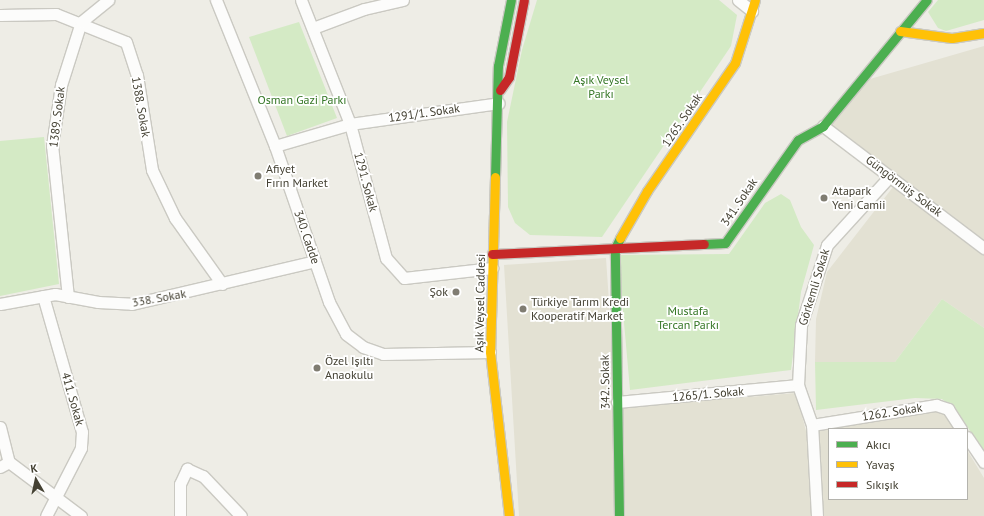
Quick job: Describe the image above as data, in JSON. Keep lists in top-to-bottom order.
{
  "streets": {
    "street": [
      "1388. Sokak",
      "1291/1. Sokak",
      "1389. Sokak",
      "1265. Sokak",
      "1291. Sokak",
      "Güngörmüş Sokak",
      "341. Sokak",
      "340. Cadde",
      "Görkemli Sokak",
      "338. Sokak",
      "Aşık Veysel Caddesi",
      "342. Sokak",
      "1265/1. Sokak",
      "411. Sokak",
      "1262. Sokak"
    ]
  },
  "crossings": [
    ["1388. Sokak", "1389. Sokak"],
    ["1388. Sokak", "338. Sokak"],
    ["1291/1. Sokak", "1291. Sokak"],
    ["1291/1. Sokak", "340. Cadde"],
    ["1291/1. Sokak", "Aşık Veysel Caddesi"],
    ["1389. Sokak", "338. Sokak"],
    ["1265. Sokak", "341. Sokak"],
    ["1265. Sokak", "342. Sokak"],
    ["1291. Sokak", "Aşık Veysel Caddesi"],
    ["Güngörmüş Sokak", "341. Sokak"],
    ["Güngörmüş Sokak", "Görkemli Sokak"],
    ["341. Sokak", "Aşık Veysel Caddesi"],
    ["341. Sokak", "342. Sokak"],
    ["340. Cadde", "338. Sokak"],
    ["340. Cadde", "Aşık Veysel Caddesi"],
    ["Görkemli Sokak", "1265/1. Sokak"],
    ["Görkemli Sokak", "1262. Sokak"],
    ["338. Sokak", "411. Sokak"],
    ["342. Sokak", "1265/1. Sokak"]
  ],
  "parks": ["Aşık Veysel Parkı", "Osman Gazi Parkı", "Mustafa Tercan Parkı"],
  "places": [
    "Afiyet Fırın Market",
    "Atapark Yeni Camii",
    "Şok",
    "Türkiye Tarım Kredi Kooperatif Market",
    "Özel Işıltı Anaokulu"
  ],
  "legend": ["Akıcı", "Yavaş", "Sıkışık"],
  "north": "top"
}
